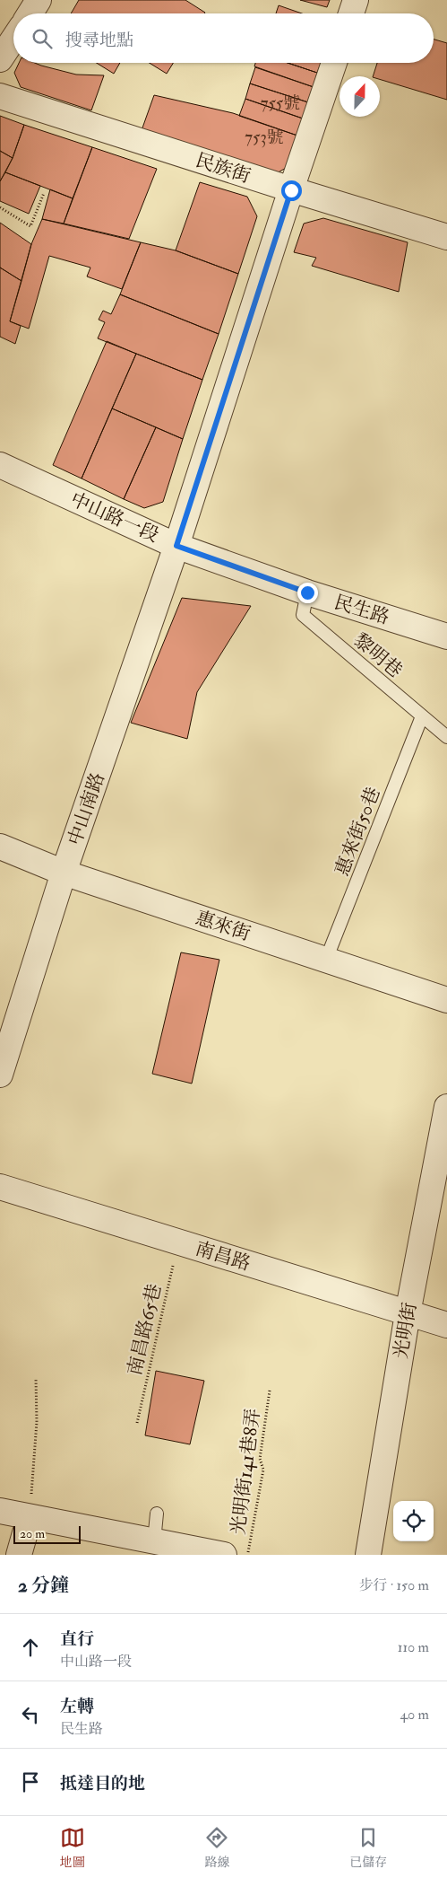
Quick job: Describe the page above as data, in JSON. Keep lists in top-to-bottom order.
{
  "streets": {
    "street": [
      "民族街",
      "中山路一段",
      "民生路",
      "中山南路",
      "惠來街",
      "南昌路",
      "光明街"
    ],
    "lane": ["黎明巷", "惠來街50巷"],
    "path": ["南昌路65巷", "光明街141巷8弄"]
  },
  "crossings": [
    ["民族街", "中山路一段"],
    ["中山路一段", "民生路"],
    ["中山路一段", "中山南路"],
    ["民生路", "黎明巷"],
    ["民生路", "中山南路"],
    ["黎明巷", "惠來街50巷"],
    ["中山南路", "惠來街"],
    ["惠來街50巷", "惠來街"],
    ["南昌路", "南昌路65巷"],
    ["南昌路", "光明街"]
  ],
  "house_numbers": ["755號", "753號"],
  "scale_bar": "20 m",
  "north": "top",
  "page": {
    "search": "搜尋地點",
    "scale": "20 m",
    "heading": ["2 分鐘", "步行 · 150 m"],
    "list": [
      ["直行", "中山路一段", "110 m"],
      ["左轉", "民生路", "40 m"],
      "抵達目的地"
    ],
    "nav": ["地圖", "路線", "已儲存"]
  }
}
